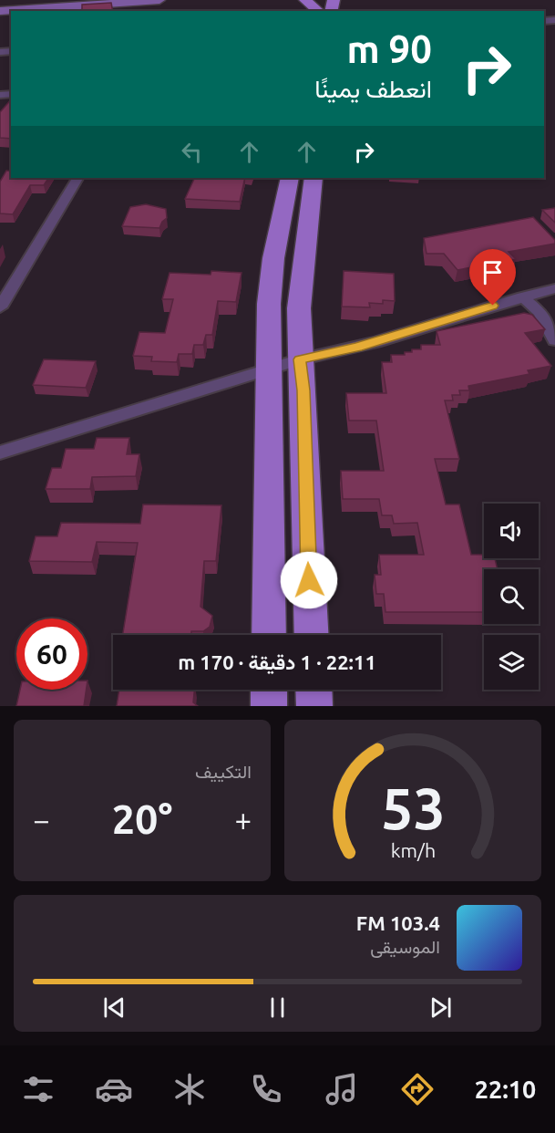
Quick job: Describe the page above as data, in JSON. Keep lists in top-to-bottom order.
{
  "page": {
    "turn": ["90 m", "انعطف يمينًا"],
    "limit": "60",
    "trip": "22:11 · 1 دقيقة · 170 m",
    "tile": "التكييف",
    "heat": ["−", "20°", "+"],
    "song": ["103.4 FM", "الموسيقى"],
    "tabs": "22:10",
    "gauge": ["53", "km/h"]
  }
}
